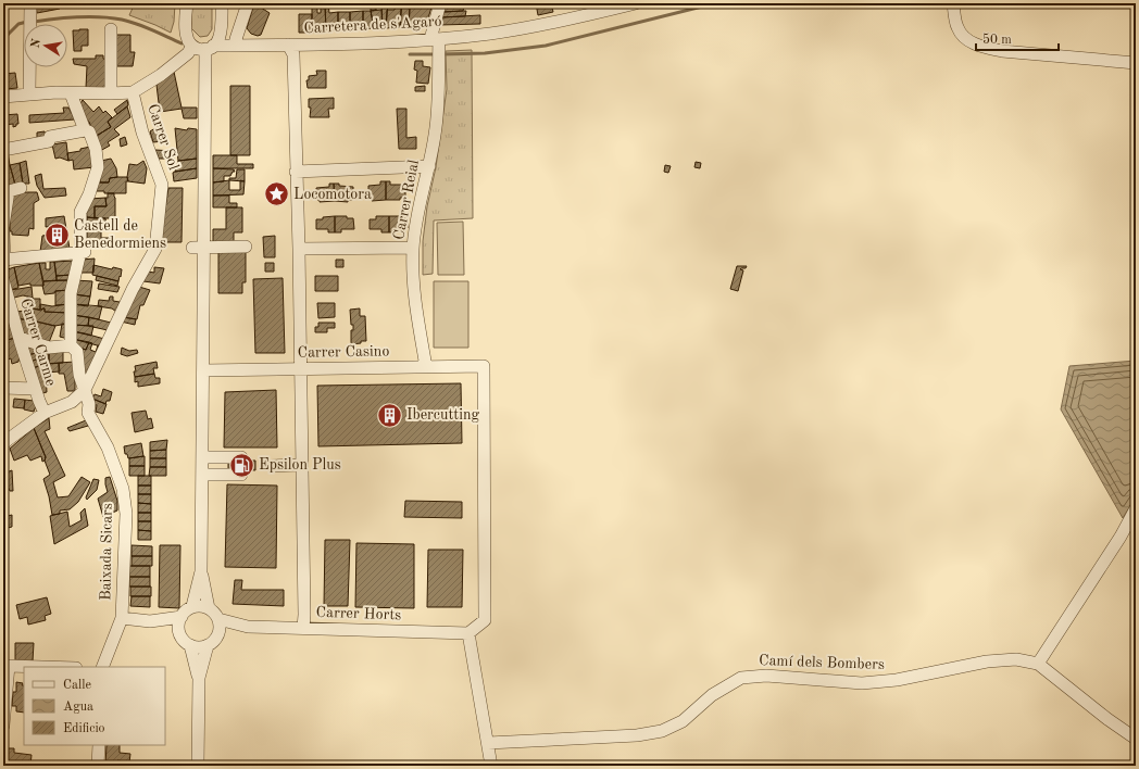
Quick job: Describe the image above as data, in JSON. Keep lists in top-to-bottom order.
{
  "streets": {
    "street": [
      "Carretera de s'Agaró",
      "Carrer Sol",
      "Carrer Reial",
      "Carrer Carme",
      "Carrer Casino",
      "Baixada Sicars",
      "Carrer Horts",
      "Camí dels Bombers"
    ]
  },
  "crossings": [
    ["Carretera de s'Agaró", "Carrer Sol"],
    ["Carretera de s'Agaró", "Carrer Reial"],
    ["Carrer Sol", "Baixada Sicars"],
    ["Carrer Reial", "Carrer Casino"],
    ["Carrer Casino", "Carrer Horts"]
  ],
  "places": {
    "place": ["Locomotora"],
    "building": ["Castell de Benedormiens", "Ibercutting"],
    "fuel station": ["Epsilon Plus"]
  },
  "legend": ["Calle", "Agua", "Edificio"],
  "scale_bar": "50 m",
  "north": "left"
}
